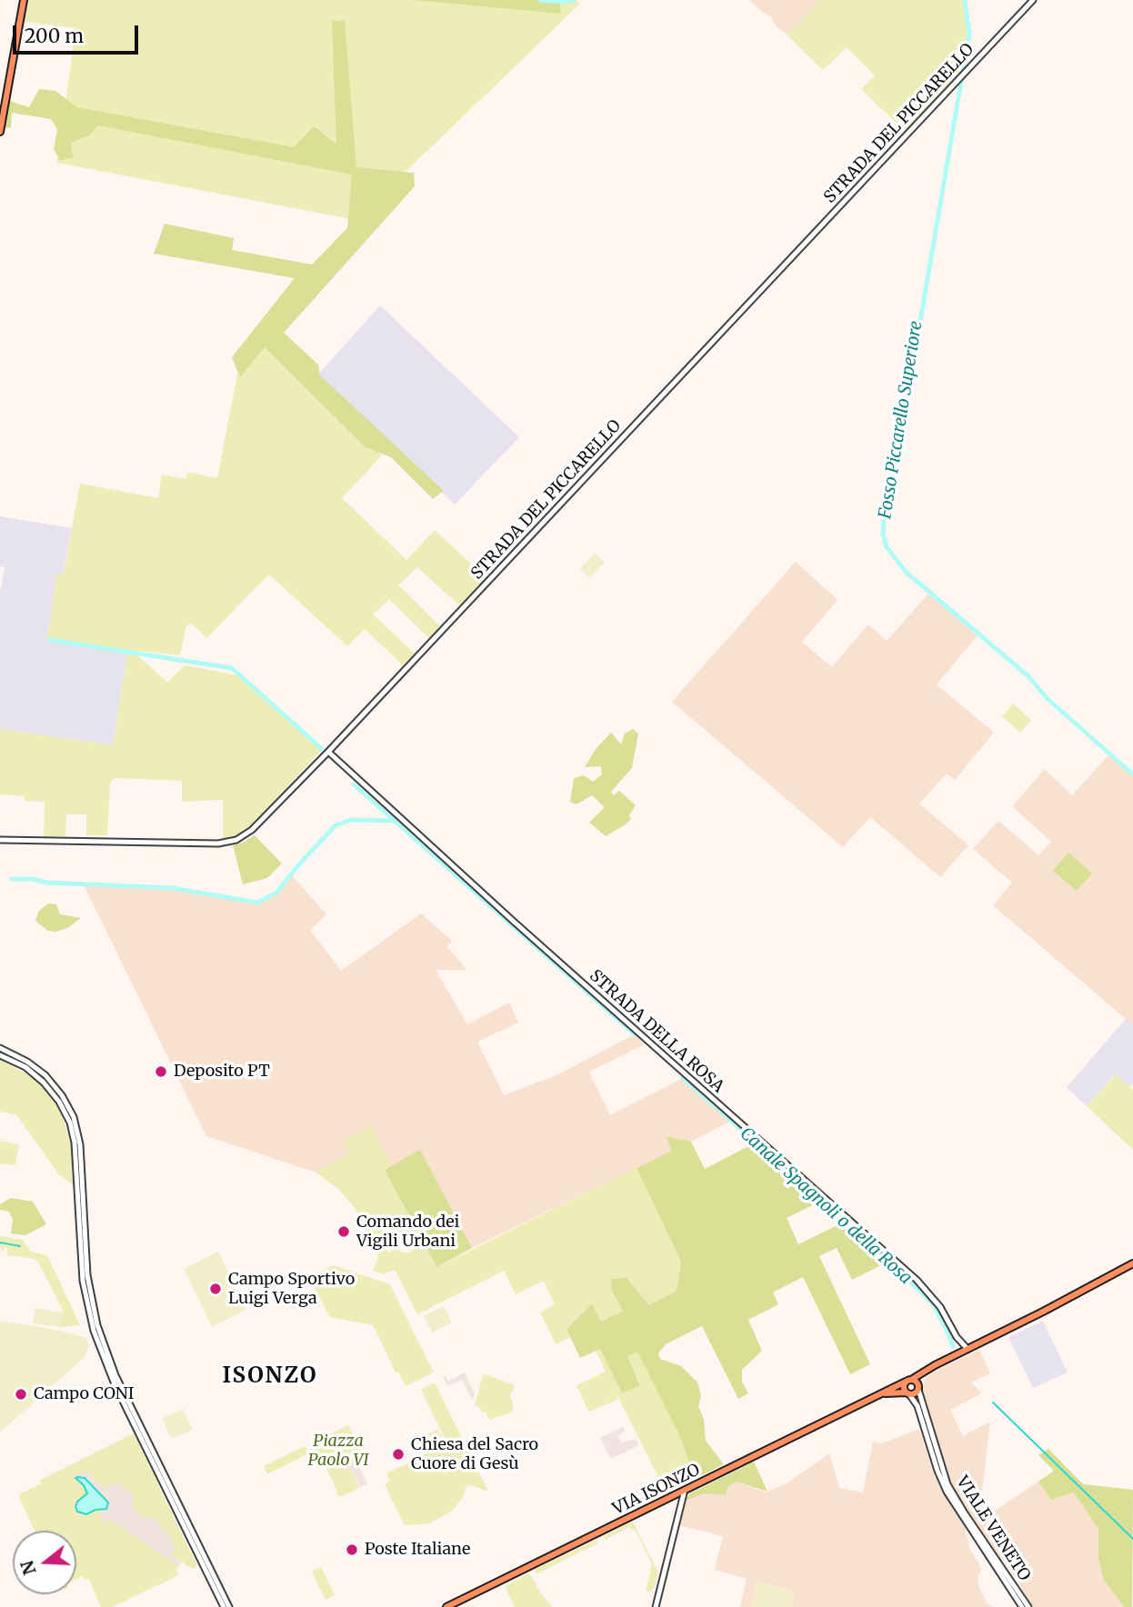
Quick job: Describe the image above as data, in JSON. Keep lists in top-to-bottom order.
{
  "streets": {
    "main road": ["VIA ISONZO"],
    "street": ["STRADA DEL PICCARELLO", "STRADA DELLA ROSA", "VIALE VENETO"]
  },
  "crossings": [
    ["STRADA DEL PICCARELLO", "STRADA DELLA ROSA"],
    ["STRADA DELLA ROSA", "VIA ISONZO"],
    ["VIA ISONZO", "VIALE VENETO"]
  ],
  "districts": ["ISONZO"],
  "water": ["Fosso Piccarello Superiore", "Canale Spagnoli o della Rosa"],
  "parks": ["Piazza Paolo VI"],
  "places": [
    "Deposito PT",
    "Comando dei Vigili Urbani",
    "Campo Sportivo Luigi Verga",
    "Campo CONI",
    "Chiesa del Sacro Cuore di Gesù",
    "Poste Italiane"
  ],
  "scale_bar": "200 m",
  "north": "left"
}
